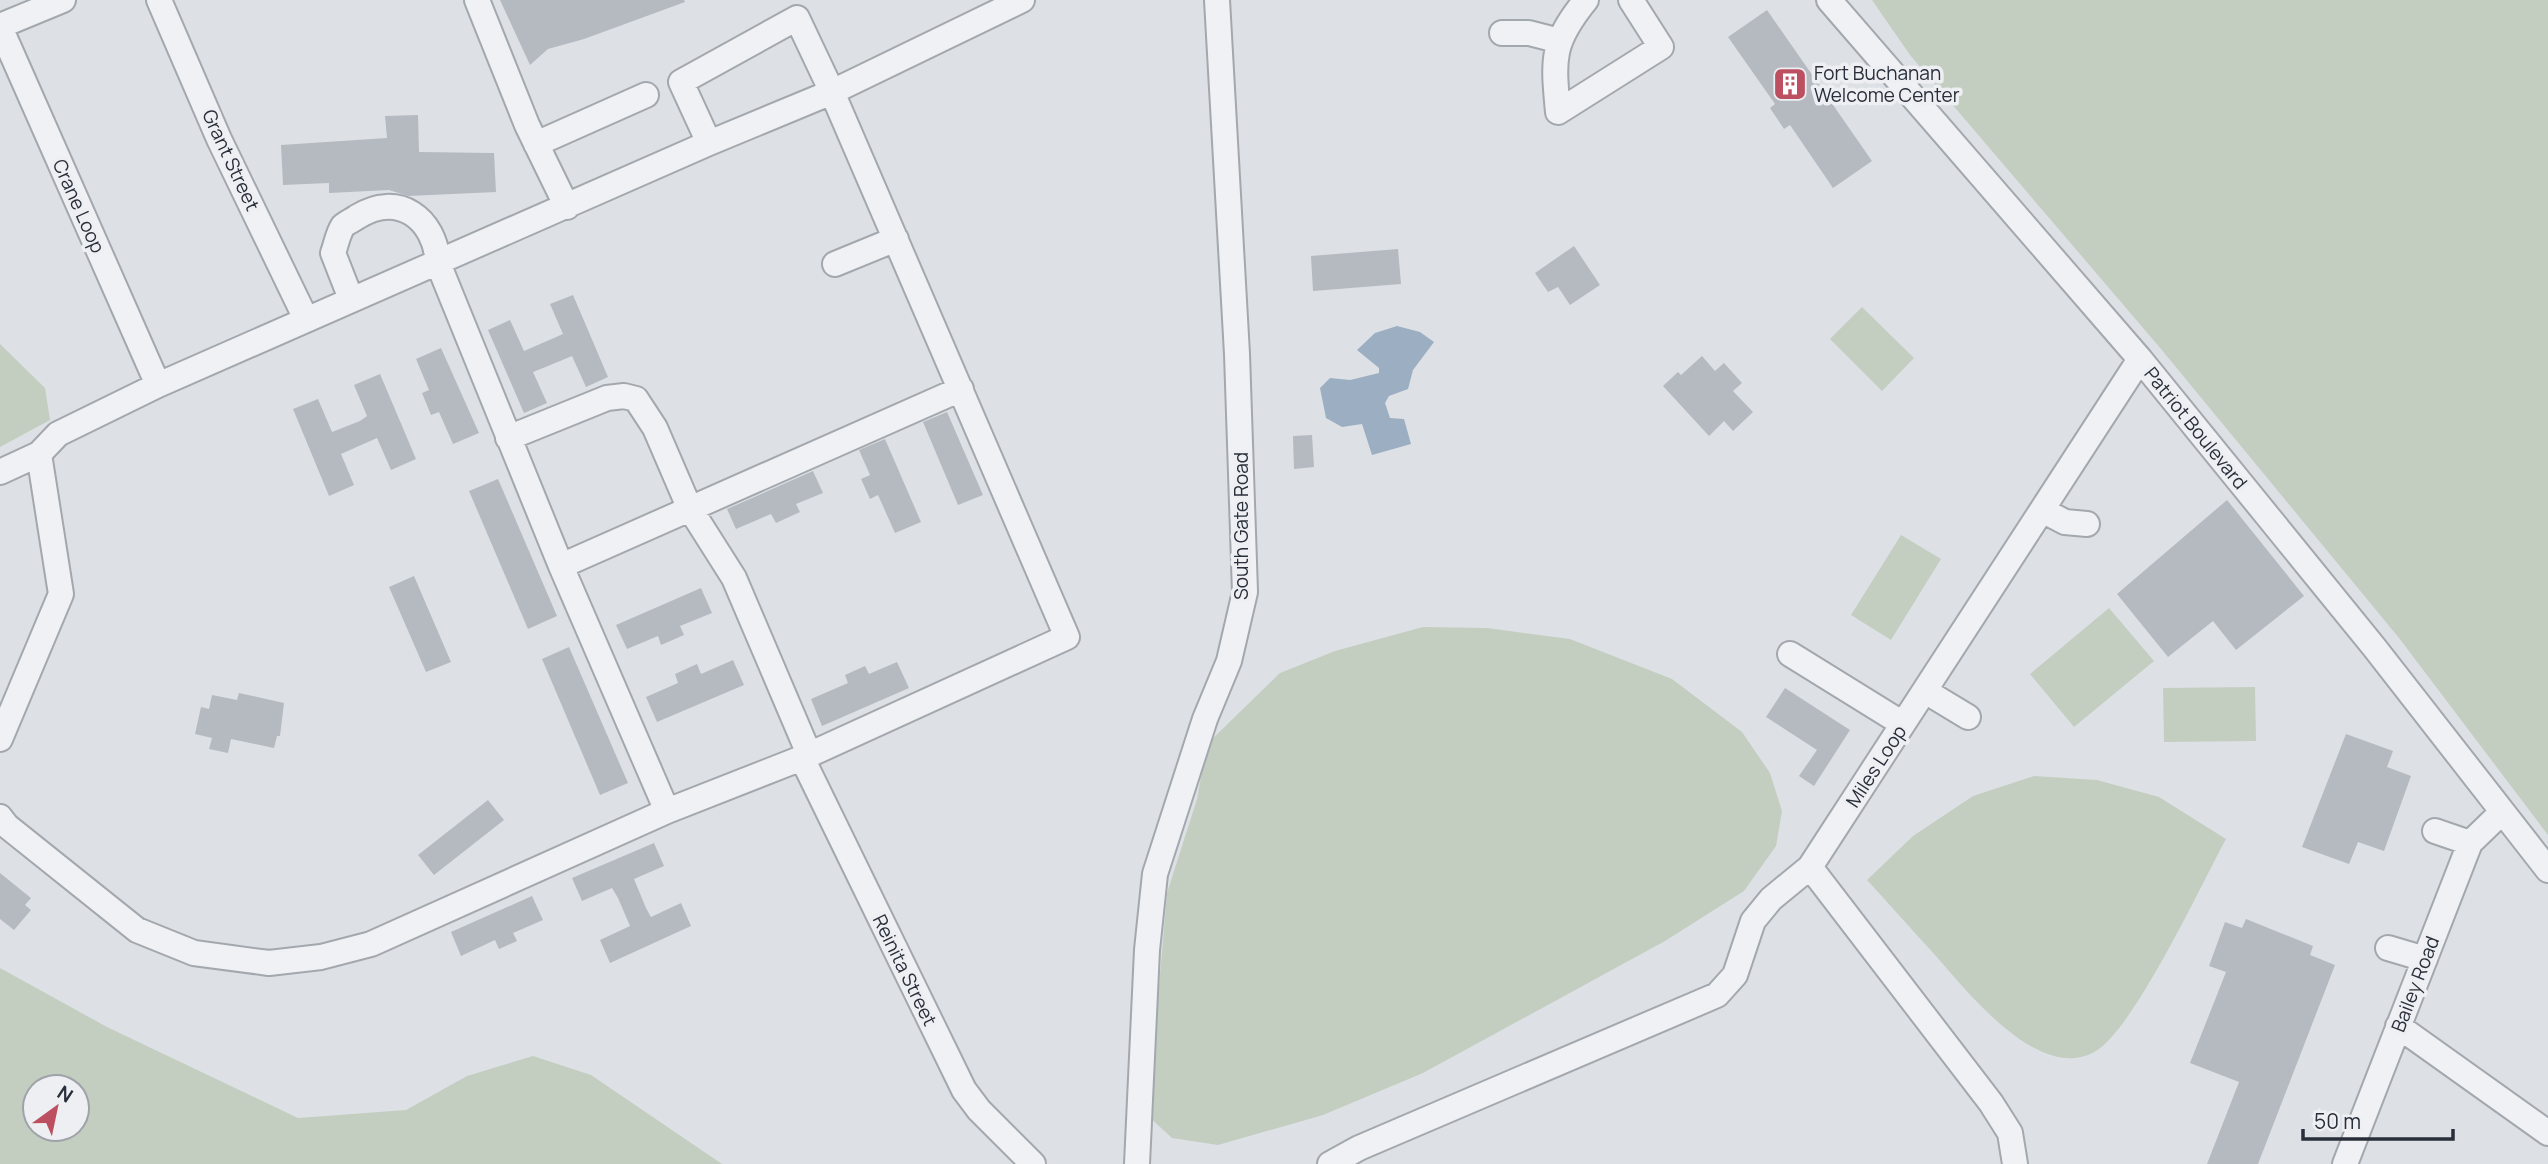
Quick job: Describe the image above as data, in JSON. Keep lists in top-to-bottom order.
{
  "streets": {
    "street": [
      "Grant Street",
      "Crane Loop",
      "Patriot Boulevard",
      "South Gate Road",
      "Miles Loop",
      "Reinita Street",
      "Bailey Road"
    ]
  },
  "crossings": [
    ["Patriot Boulevard", "Miles Loop"],
    ["Patriot Boulevard", "Bailey Road"]
  ],
  "places": {
    "building": ["Fort Buchanan Welcome Center"]
  },
  "scale_bar": "50 m",
  "north": "top right"
}
